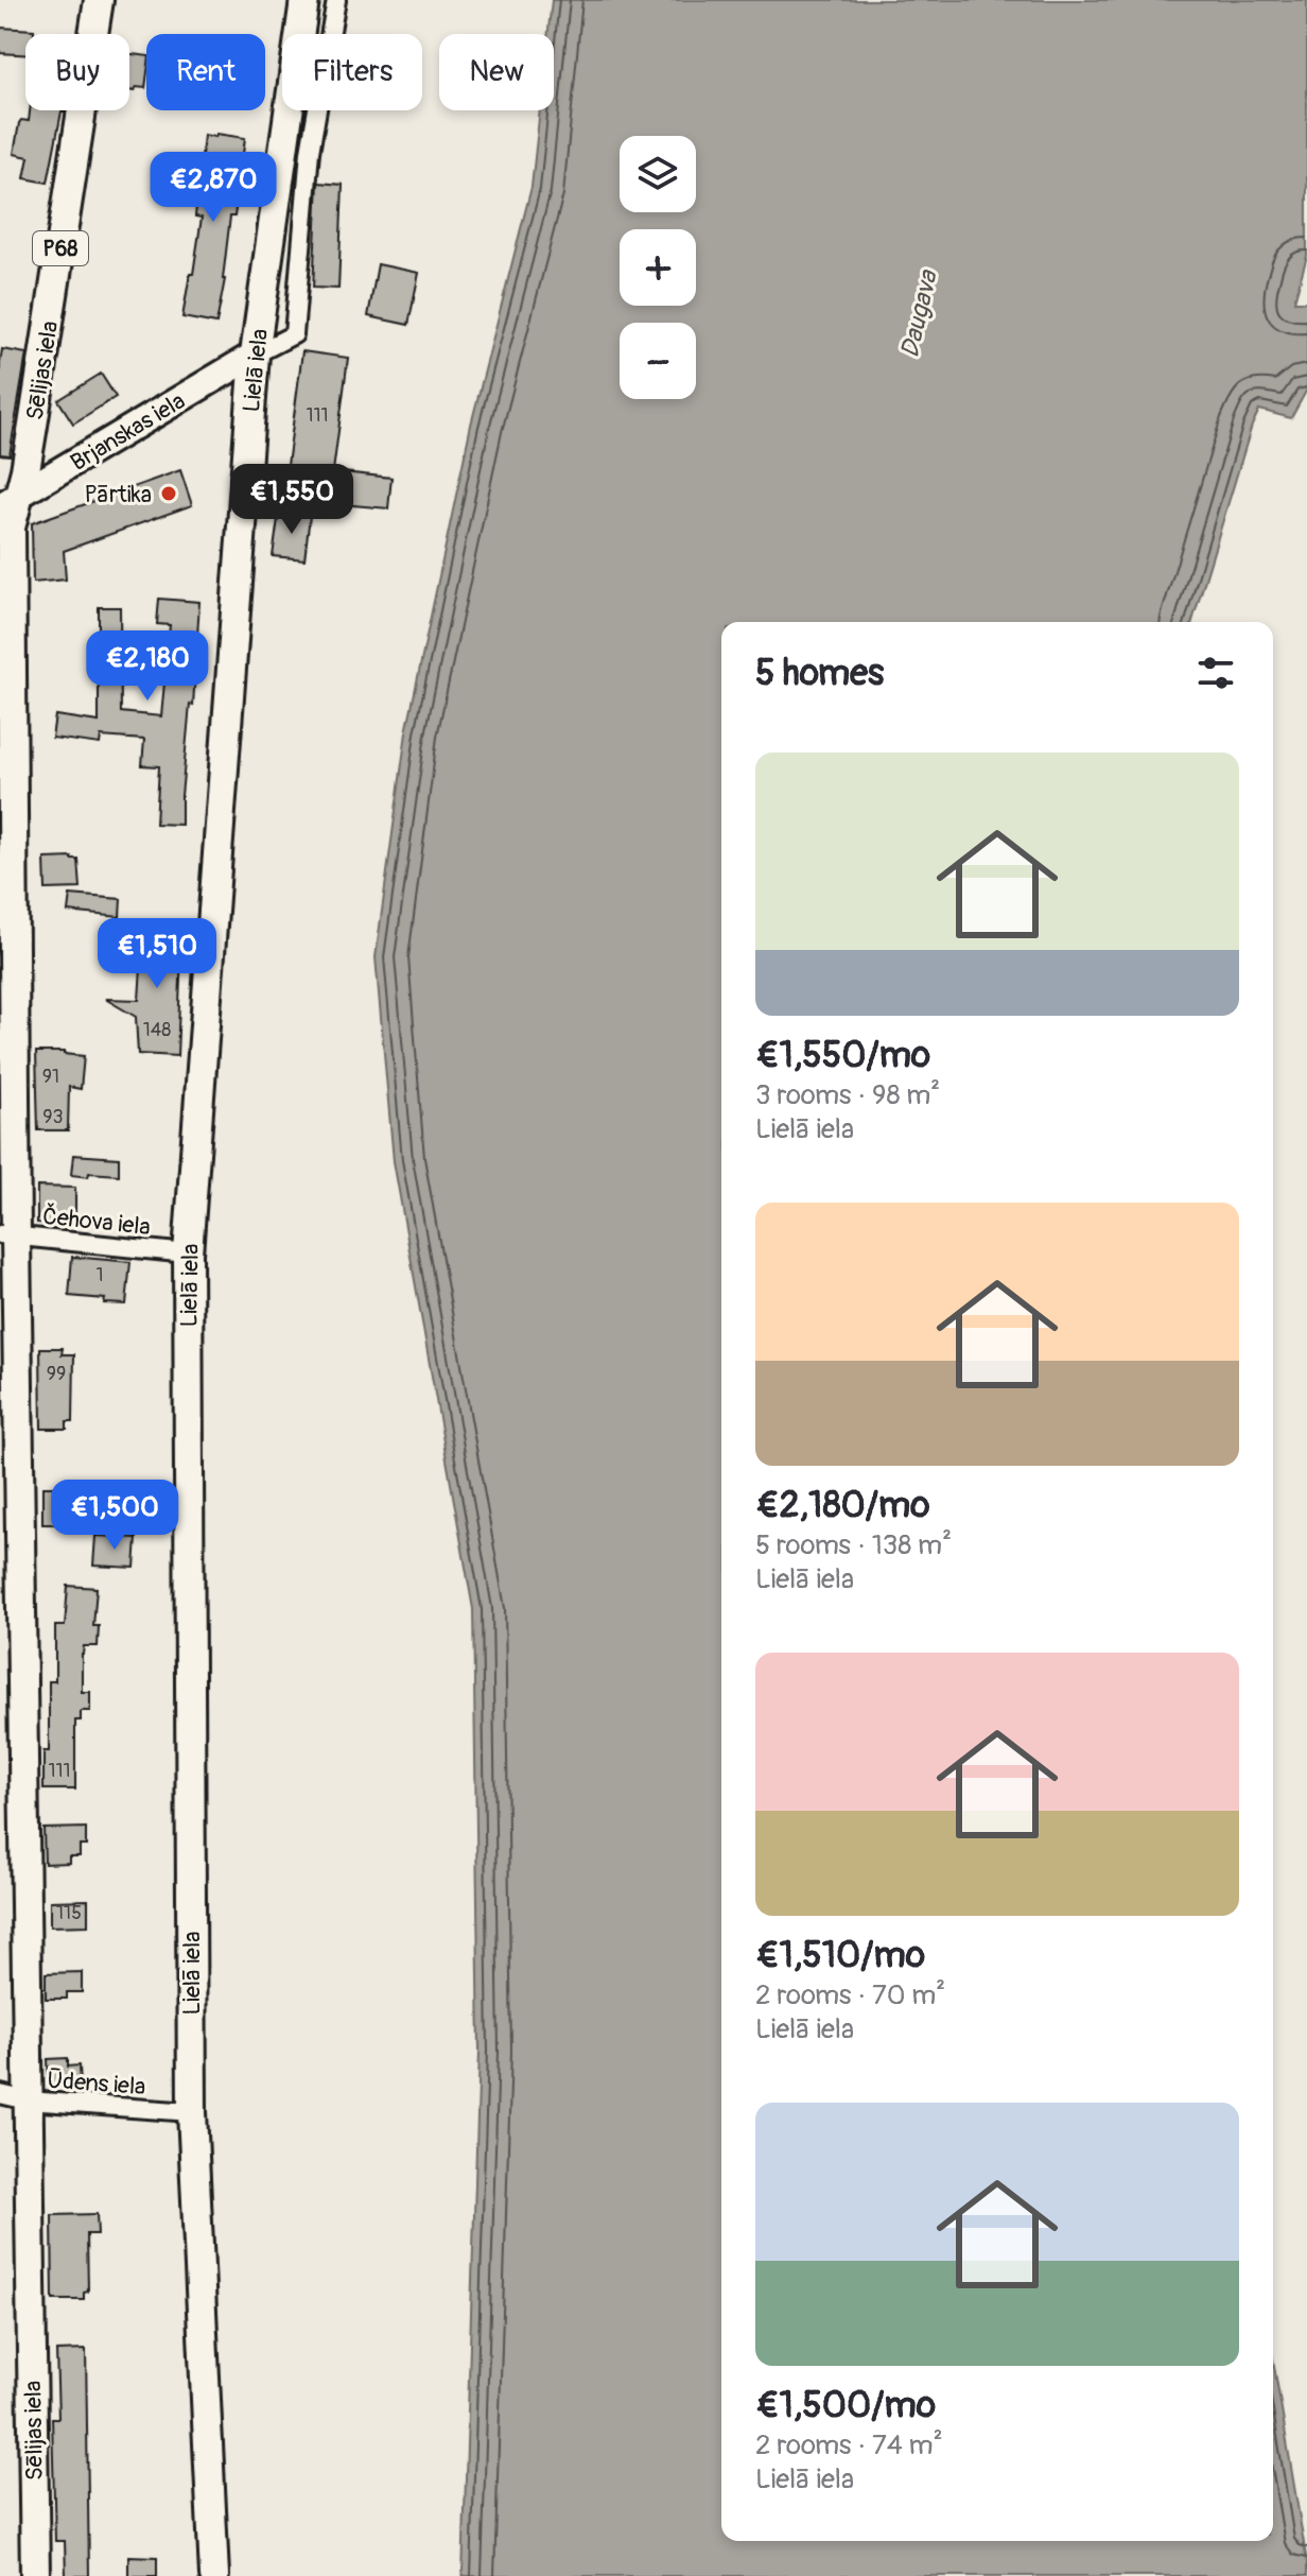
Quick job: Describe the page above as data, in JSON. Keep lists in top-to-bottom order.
{
  "streets": {
    "main road": [
      "P68",
      "Sēlijas iela",
      "Lielā iela",
      "Brjanskas iela"
    ],
    "street": ["Čehova iela", "Ūdens iela"]
  },
  "crossings": [
    ["Sēlijas iela", "Brjanskas iela"],
    ["Sēlijas iela", "Čehova iela"],
    ["Sēlijas iela", "Ūdens iela"],
    ["Lielā iela", "Brjanskas iela"],
    ["Lielā iela", "Čehova iela"],
    ["Lielā iela", "Ūdens iela"]
  ],
  "water": ["Daugava"],
  "places": ["Pārtika"],
  "house_numbers": [
    "111",
    "148",
    "91",
    "93",
    "1",
    "99",
    "111",
    "115"
  ],
  "page": {
    "chip": [
      "Buy",
      "Rent",
      "Filters",
      "New"
    ],
    "map_buttons": ["+", "−"],
    "price": [
      "€2,870",
      "€1,550",
      "€2,180",
      "€1,510",
      "€1,500"
    ],
    "heading": "5 homes",
    "list": [
      {
        "name": "€1,550/mo",
        "note": "3 rooms · 98 m² · Lielā iela"
      },
      {
        "name": "€2,180/mo",
        "note": "5 rooms · 138 m² · Lielā iela"
      },
      {
        "name": "€1,510/mo",
        "note": "2 rooms · 70 m² · Lielā iela"
      },
      {
        "name": "€1,500/mo",
        "note": "2 rooms · 74 m² · Lielā iela"
      }
    ]
  }
}
